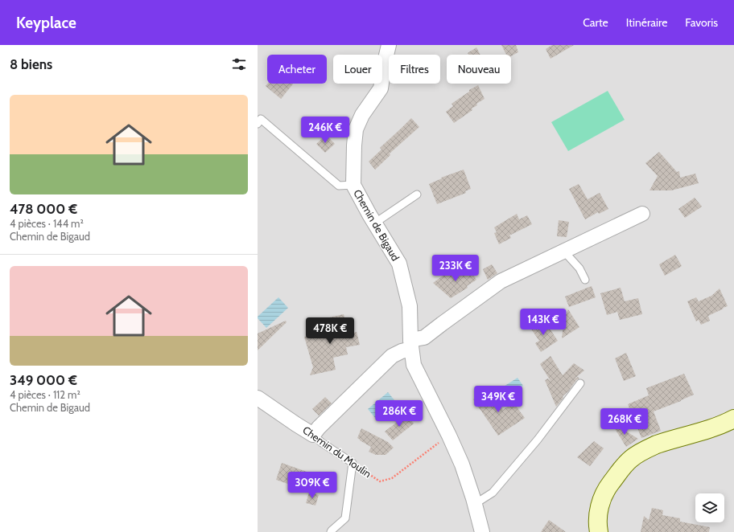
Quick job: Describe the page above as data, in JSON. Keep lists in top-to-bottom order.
{
  "streets": {
    "street": ["Chemin de Bigaud", "Chemin du Moulin"]
  },
  "crossings": [
    ["Chemin de Bigaud", "Chemin du Moulin"]
  ],
  "page": {
    "header": "Keyplace",
    "nav": ["Carte", "Itinéraire", "Favoris"],
    "heading": "8 biens",
    "chip": [
      "Acheter",
      "Louer",
      "Filtres",
      "Nouveau"
    ],
    "list": [
      {
        "name": "478 000 €",
        "note": "4 pièces · 144 m² · Chemin de Bigaud"
      },
      {
        "name": "349 000 €",
        "note": "4 pièces · 112 m² · Chemin de Bigaud"
      }
    ],
    "price": [
      "246K €",
      "233K €",
      "143K €",
      "478K €",
      "349K €",
      "286K €",
      "268K €",
      "309K €"
    ]
  }
}
